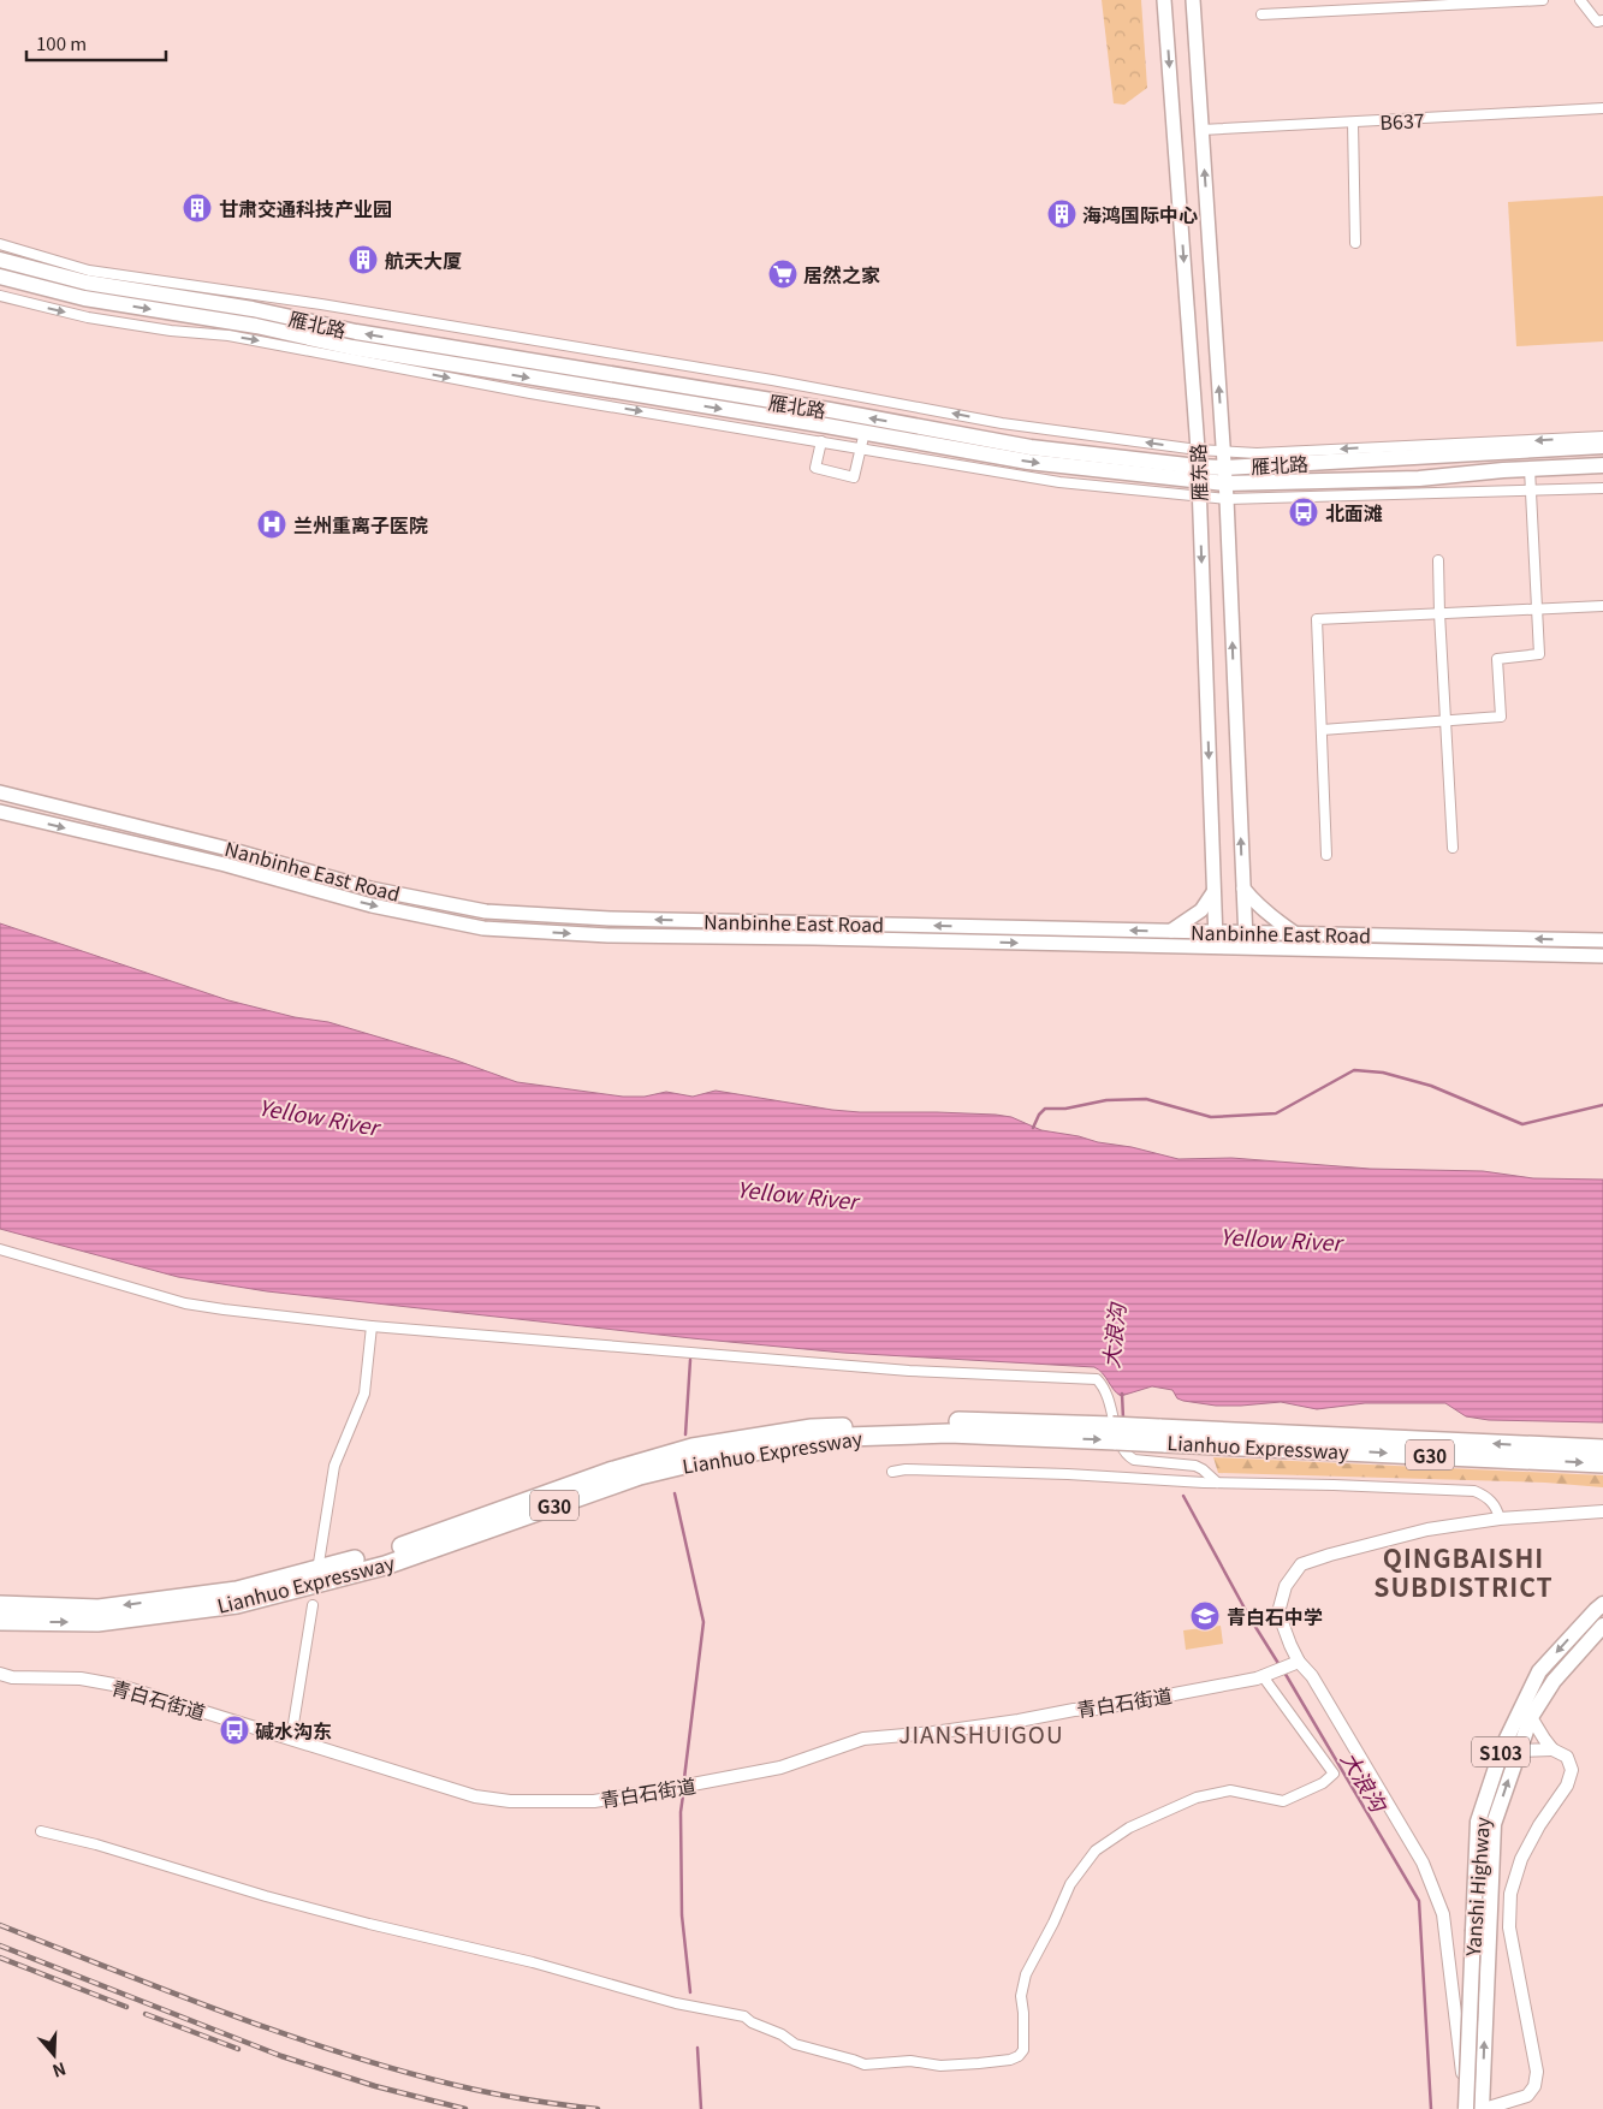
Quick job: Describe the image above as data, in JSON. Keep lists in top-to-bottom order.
{
  "streets": {
    "highway": ["Lianhuo Expressway", "G30"],
    "main road": [
      "雁北路",
      "雁东路",
      "Nanbinhe East Road",
      "S103",
      "Yanshi Highway"
    ],
    "street": ["B637", "青白石街道"]
  },
  "crossings": [
    ["B637", "雁东路"],
    ["雁北路", "雁东路"],
    ["雁东路", "Nanbinhe East Road"],
    ["青白石街道", "Yanshi Highway"]
  ],
  "districts": ["QINGBAISHI SUBDISTRICT", "JIANSHUIGOU"],
  "water": ["Yellow River", "大浪沟"],
  "places": {
    "building": ["甘肃交通科技产业园", "海鸿国际中心", "航天大厦"],
    "supermarket": ["居然之家"],
    "bus stop": ["北面滩", "碱水沟东"],
    "hospital": ["兰州重离子医院"],
    "school or university": ["青白石中学"]
  },
  "scale_bar": "100 m",
  "north": "bottom"
}
